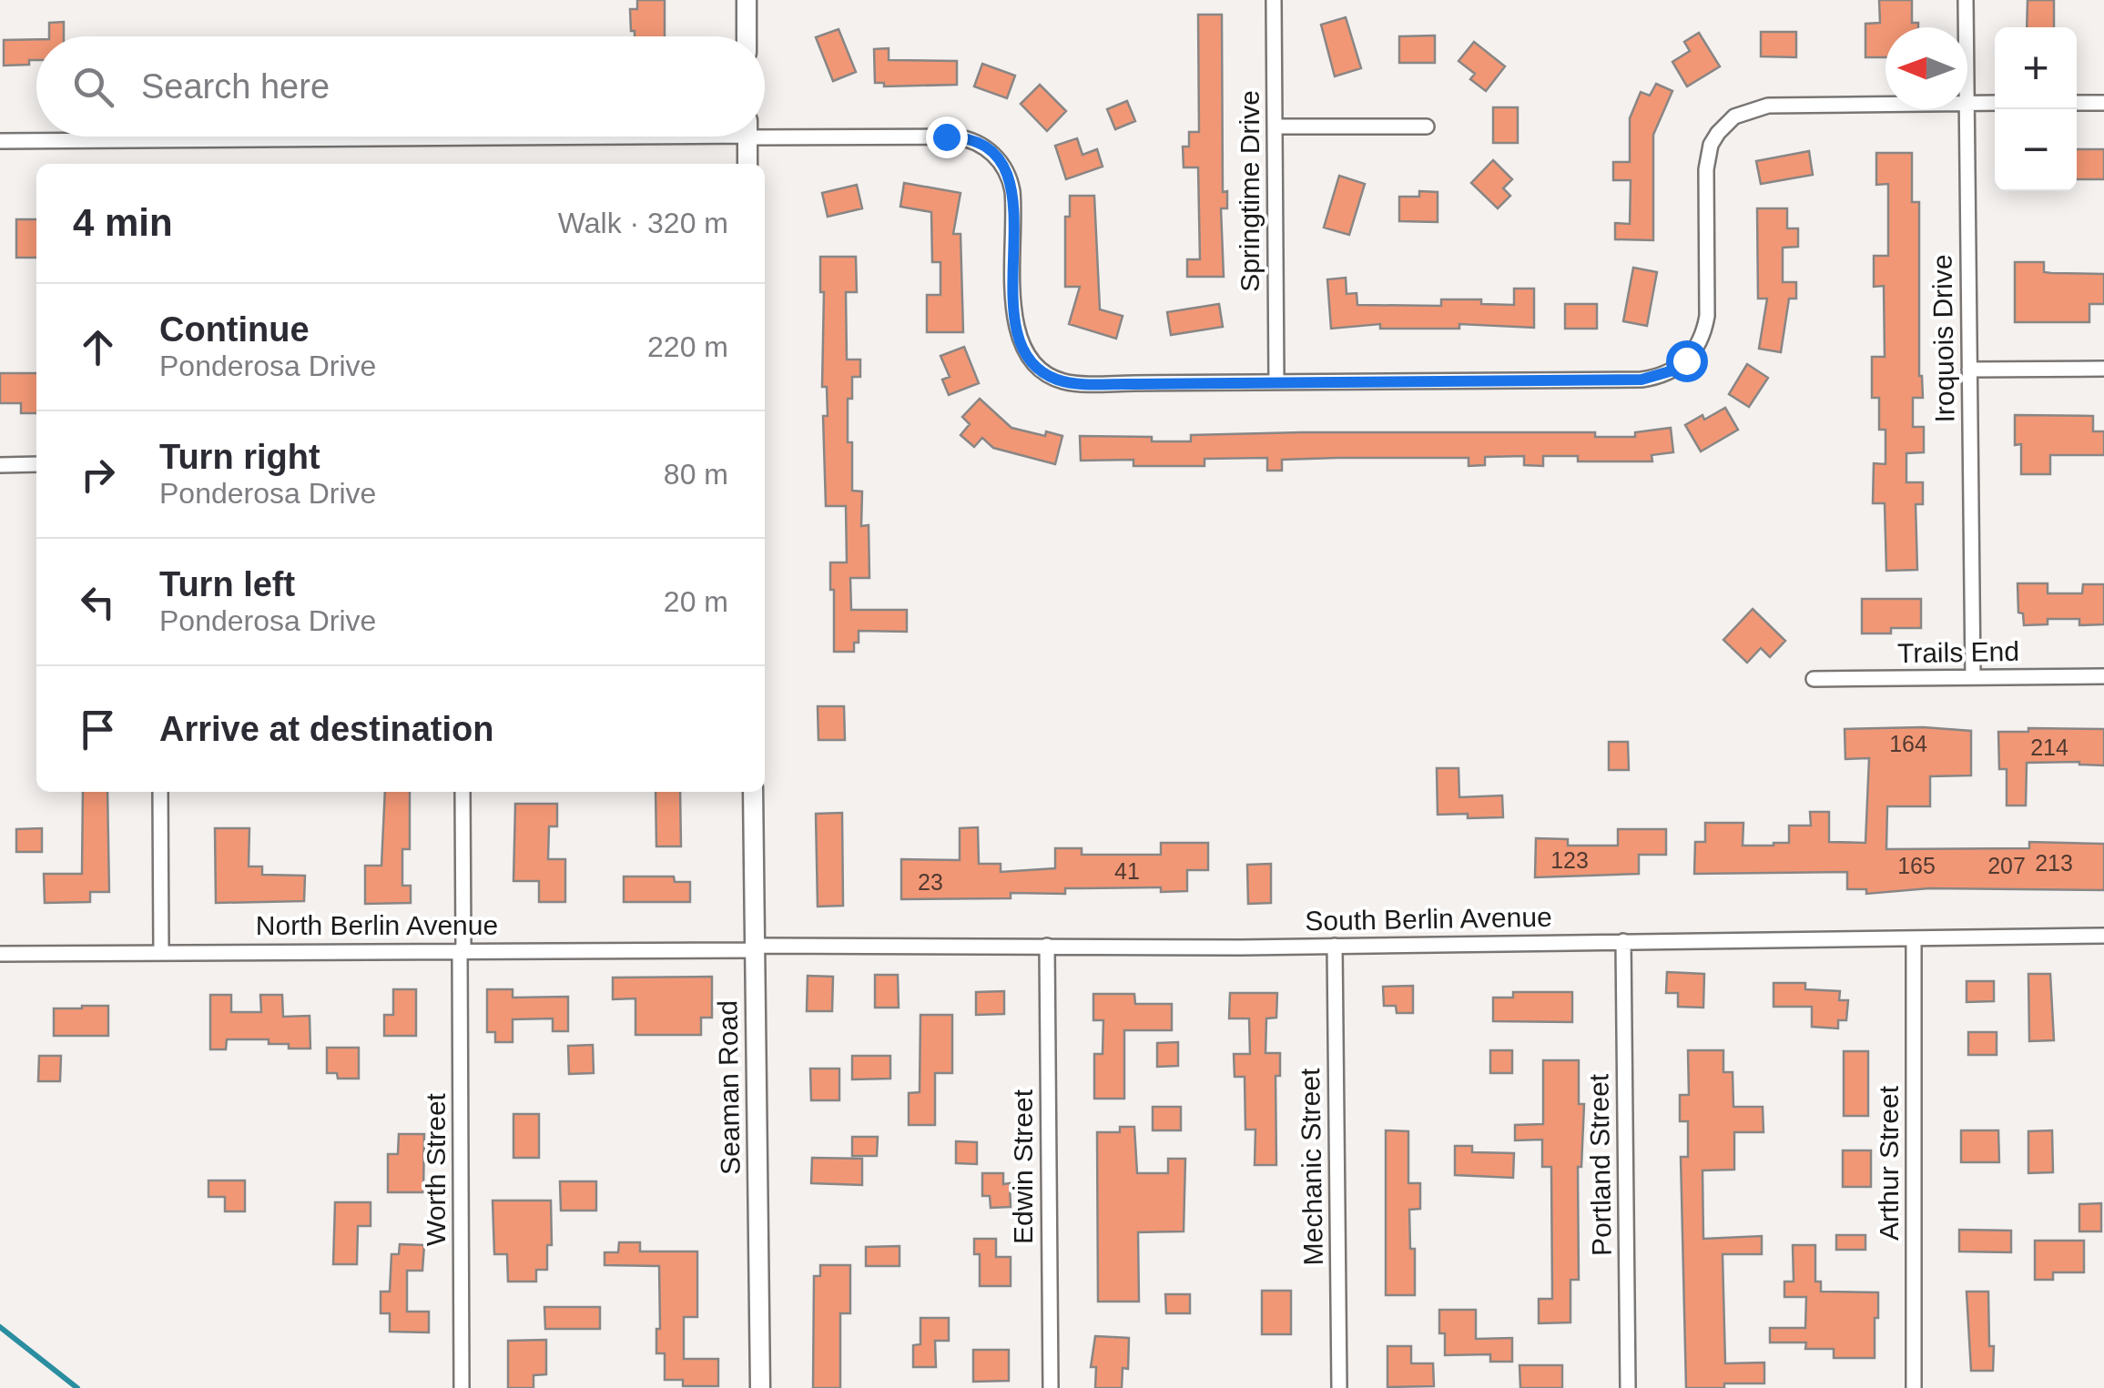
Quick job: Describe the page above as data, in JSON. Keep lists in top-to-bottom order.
{
  "streets": {
    "street": [
      "Springtime Drive",
      "Iroquois Drive",
      "Trails End",
      "South Berlin Avenue",
      "North Berlin Avenue",
      "Seaman Road",
      "Arthur Street",
      "Portland Street",
      "Edwin Street",
      "Mechanic Street",
      "Worth Street"
    ]
  },
  "crossings": [
    ["Iroquois Drive", "Trails End"],
    ["South Berlin Avenue", "North Berlin Avenue"],
    ["South Berlin Avenue", "Seaman Road"],
    ["South Berlin Avenue", "Arthur Street"],
    ["South Berlin Avenue", "Portland Street"],
    ["South Berlin Avenue", "Edwin Street"],
    ["South Berlin Avenue", "Mechanic Street"],
    ["North Berlin Avenue", "Seaman Road"],
    ["North Berlin Avenue", "Worth Street"]
  ],
  "house_numbers": [
    "164",
    "214",
    "123",
    "213",
    "165",
    "207",
    "41",
    "23"
  ],
  "north": "left",
  "page": {
    "map_buttons": ["+", "−"],
    "search": "Search here",
    "heading": ["4 min", "Walk · 320 m"],
    "list": [
      ["Continue", "Ponderosa Drive", "220 m"],
      ["Turn right", "Ponderosa Drive", "80 m"],
      ["Turn left", "Ponderosa Drive", "20 m"],
      "Arrive at destination"
    ]
  }
}
